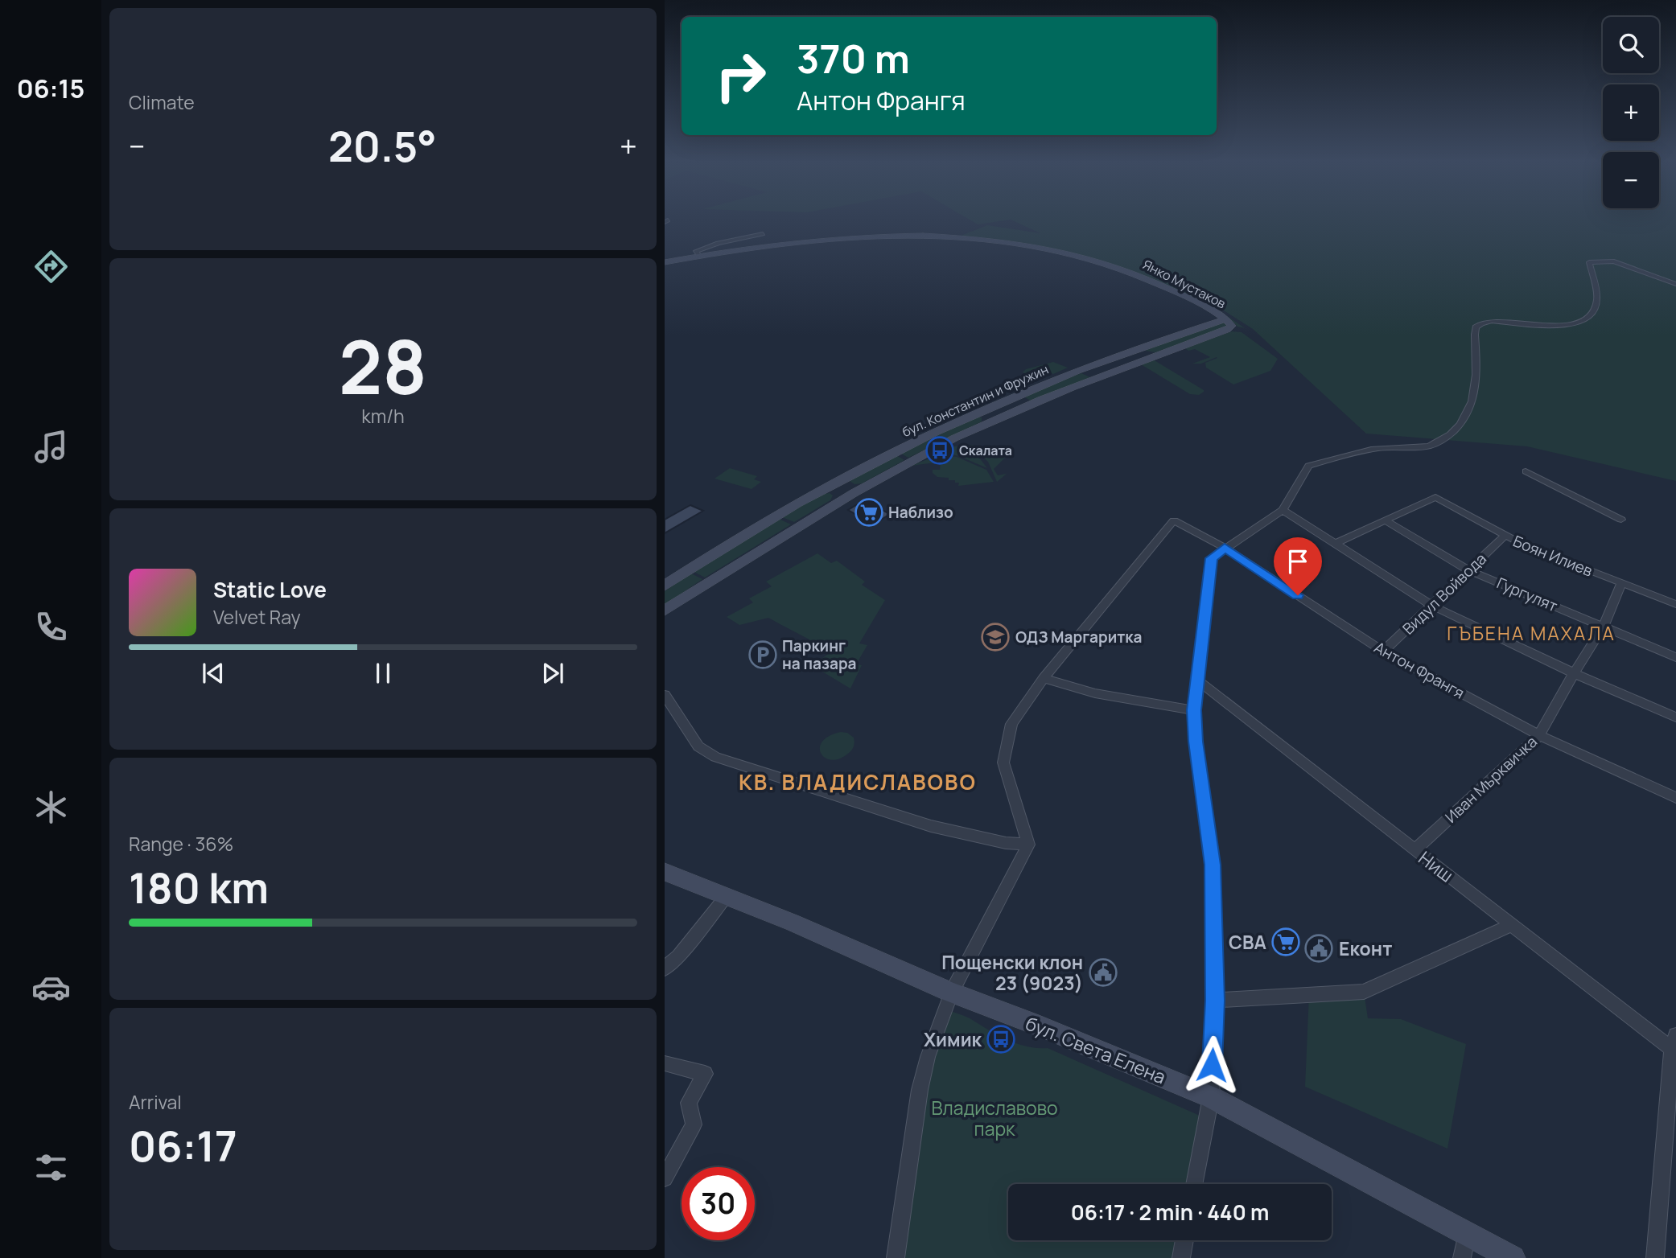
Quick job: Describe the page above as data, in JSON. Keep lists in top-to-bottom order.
{
  "streets": {
    "street": [
      "Янко Мустаков",
      "бул. Константин и Фружин",
      "Боян Илиев",
      "Видул Войвода",
      "Гургулят",
      "Антон Франгя",
      "Иван Мърквичка",
      "Ниш",
      "бул. Света Елена"
    ]
  },
  "crossings": [
    ["Янко Мустаков", "бул. Константин и Фружин"],
    ["Боян Илиев", "Видул Войвода"],
    ["Боян Илиев", "Гургулят"],
    ["Боян Илиев", "Иван Мърквичка"],
    ["Видул Войвода", "Гургулят"],
    ["Видул Войвода", "Антон Франгя"],
    ["Гургулят", "Иван Мърквичка"],
    ["Антон Франгя", "Иван Мърквичка"],
    ["Иван Мърквичка", "Ниш"]
  ],
  "districts": ["ГЪБЕНА МАХАЛА", "КВ. ВЛАДИСЛАВОВО"],
  "parks": ["Владиславово парк"],
  "places": {
    "bus stop": ["Скалата", "Химик"],
    "supermarket": ["Наблизо", "CBA"],
    "school or university": ["ОДЗ Маргаритка"],
    "parking": ["Паркинг на пазара"],
    "public building": ["Еконт", "Пощенски клон 23 (9023)"]
  },
  "page": {
    "tabs": "06:15",
    "tile": [
      "Climate",
      ["28", "km/h"],
      ["Range · 36%", "180 km"],
      ["Arrival", "06:17"]
    ],
    "map_buttons": ["+", "−"],
    "turn": ["370 m", "Антон Франгя"],
    "heat": ["−", "20.5°", "+"],
    "song": ["Static Love", "Velvet Ray"],
    "limit": "30",
    "trip": "06:17 · 2 min · 440 m"
  }
}
